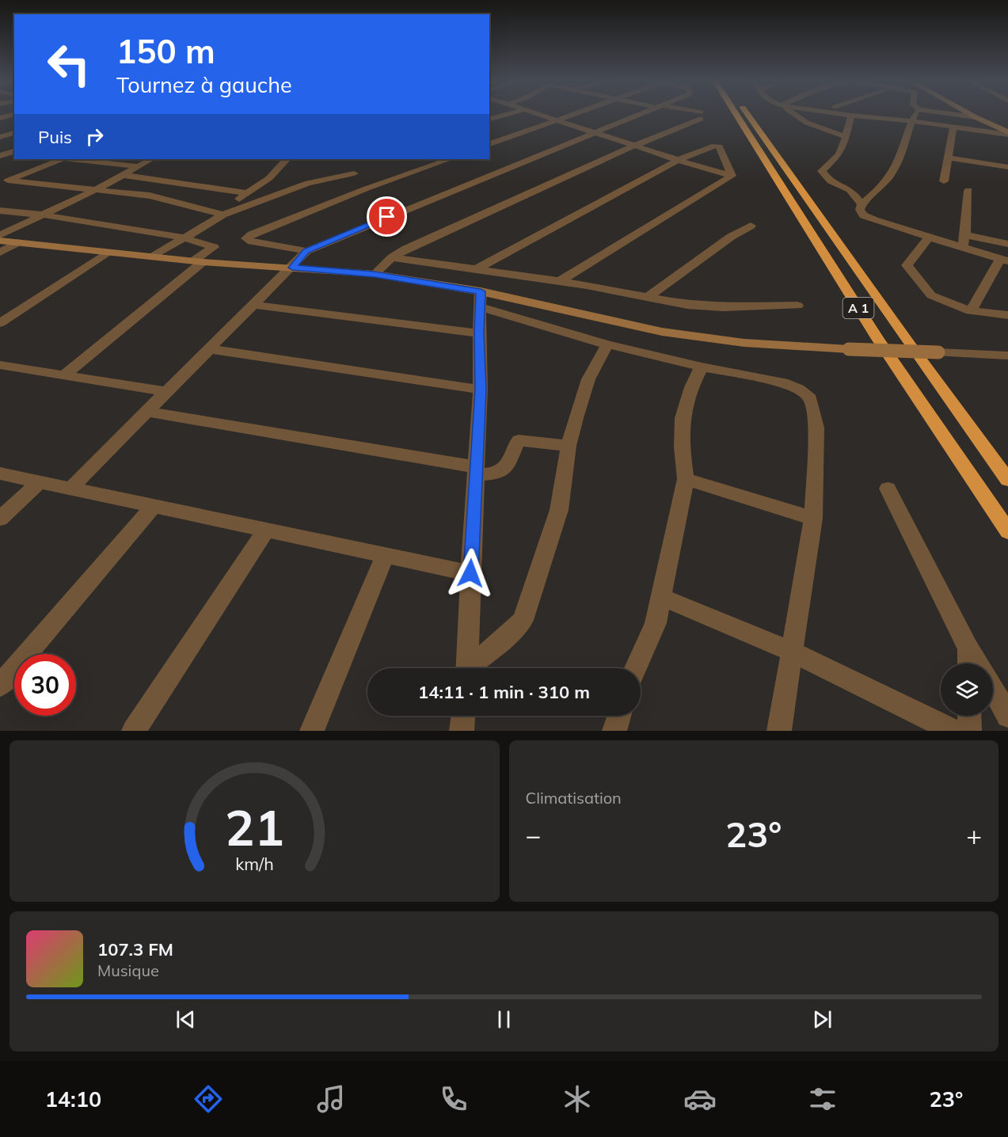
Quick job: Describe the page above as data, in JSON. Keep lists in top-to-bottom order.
{
  "streets": {
    "highway": ["A 1"]
  },
  "page": {
    "turn": ["150 m", "Tournez à gauche"],
    "then": "Puis",
    "limit": "30",
    "trip": "14:11 · 1 min · 310 m",
    "tile": "Climatisation",
    "heat": ["−", "23°", "+"],
    "song": ["107.3 FM", "Musique"],
    "tabs": ["14:10", "23°"],
    "gauge": ["21", "km/h"]
  }
}
